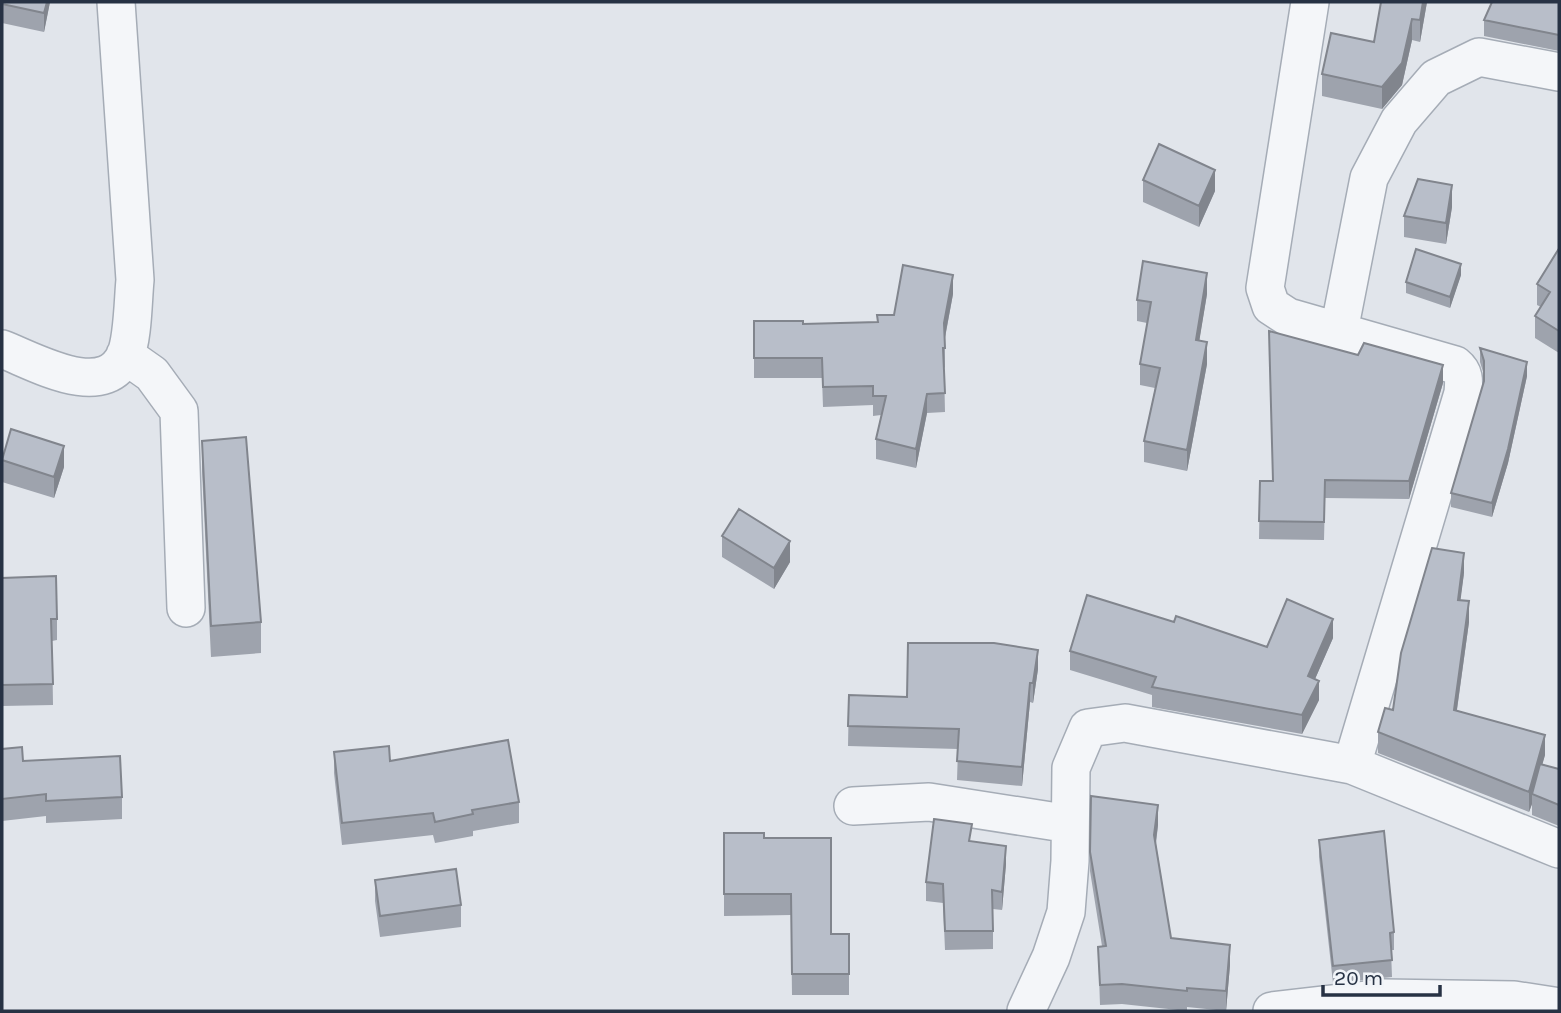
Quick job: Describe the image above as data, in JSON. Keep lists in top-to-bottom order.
{
  "scale_bar": "20 m"
}
